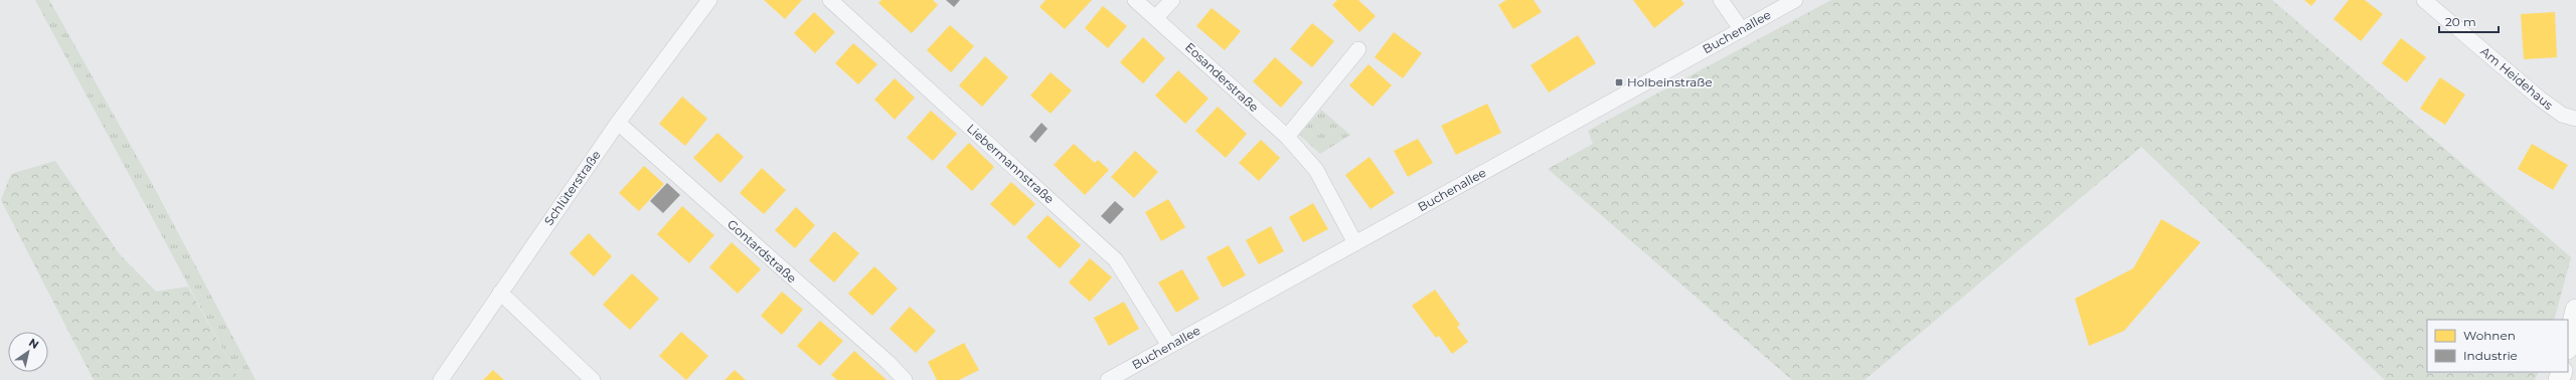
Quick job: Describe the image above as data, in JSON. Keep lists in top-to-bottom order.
{
  "streets": {
    "street": [
      "Buchenallee",
      "Eosanderstraße",
      "Am Heidehaus",
      "Liebermannstraße",
      "Schlüterstraße",
      "Gontardstraße"
    ]
  },
  "crossings": [
    ["Buchenallee", "Eosanderstraße"],
    ["Buchenallee", "Liebermannstraße"],
    ["Schlüterstraße", "Gontardstraße"]
  ],
  "places": {
    "transit": ["Holbeinstraße"]
  },
  "legend": ["Wohnen", "Industrie"],
  "scale_bar": "20 m",
  "north": "top right"
}
